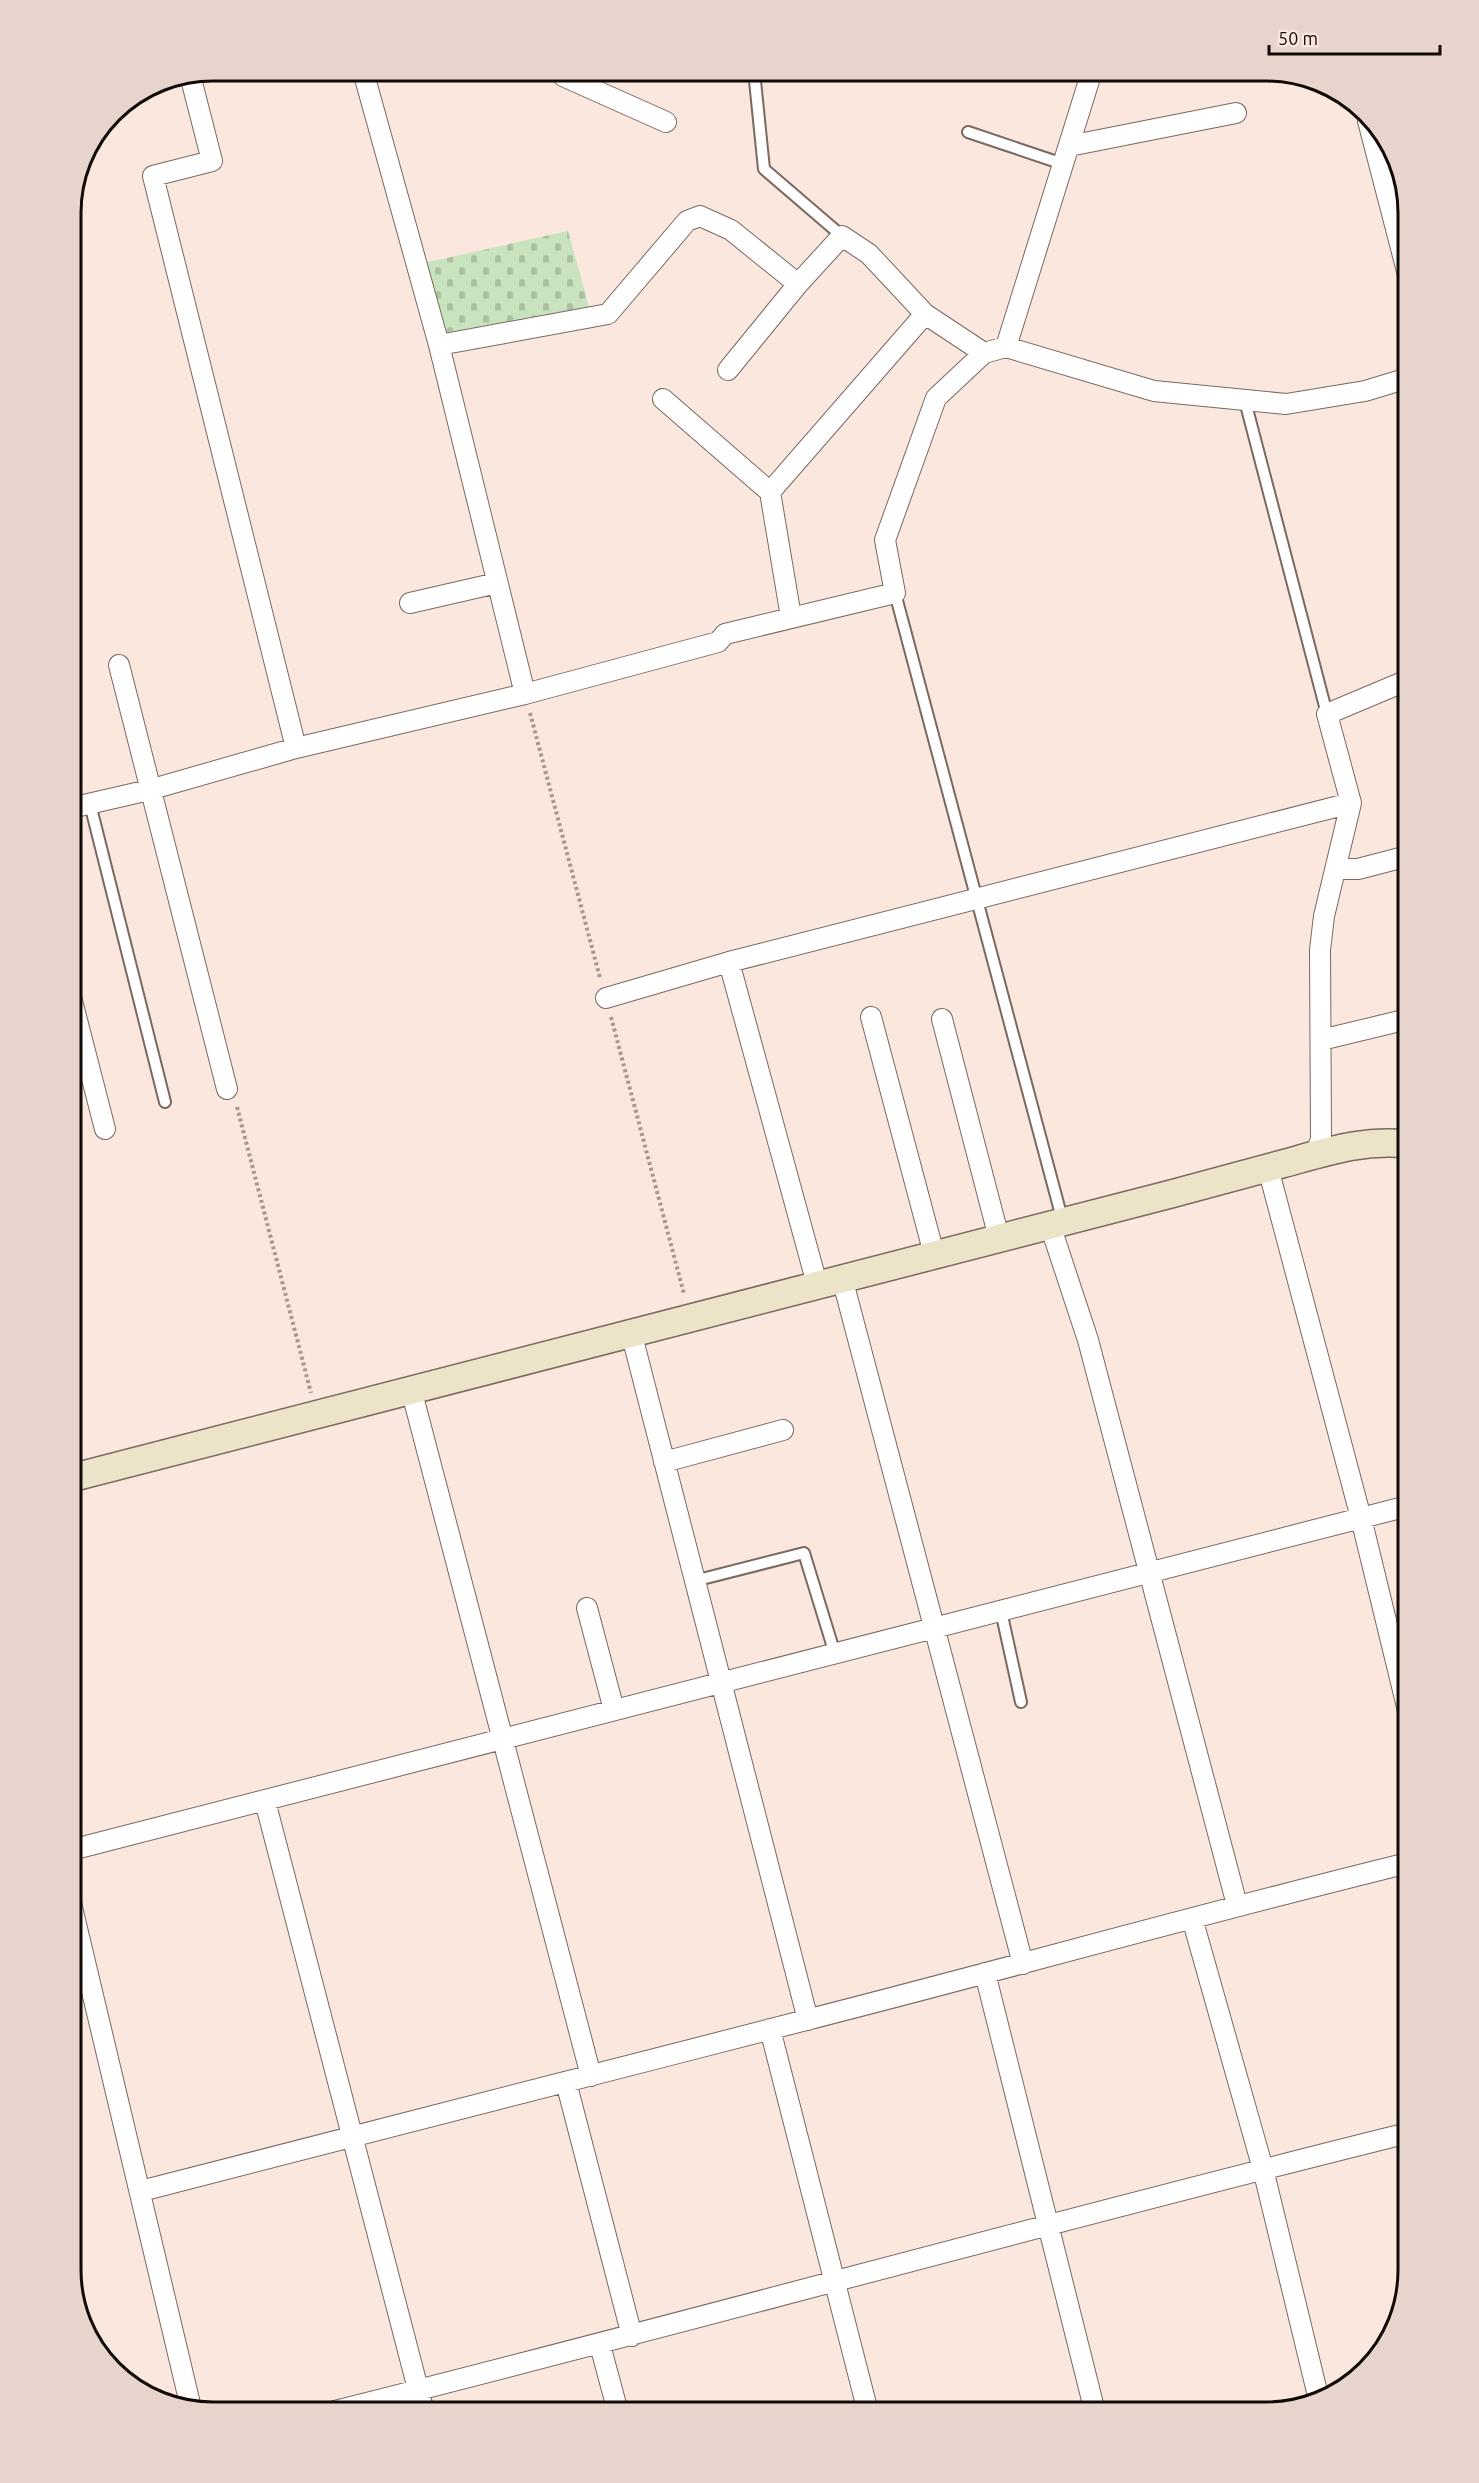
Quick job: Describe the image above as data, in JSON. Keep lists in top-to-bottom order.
{
  "scale_bar": "50 m"
}
